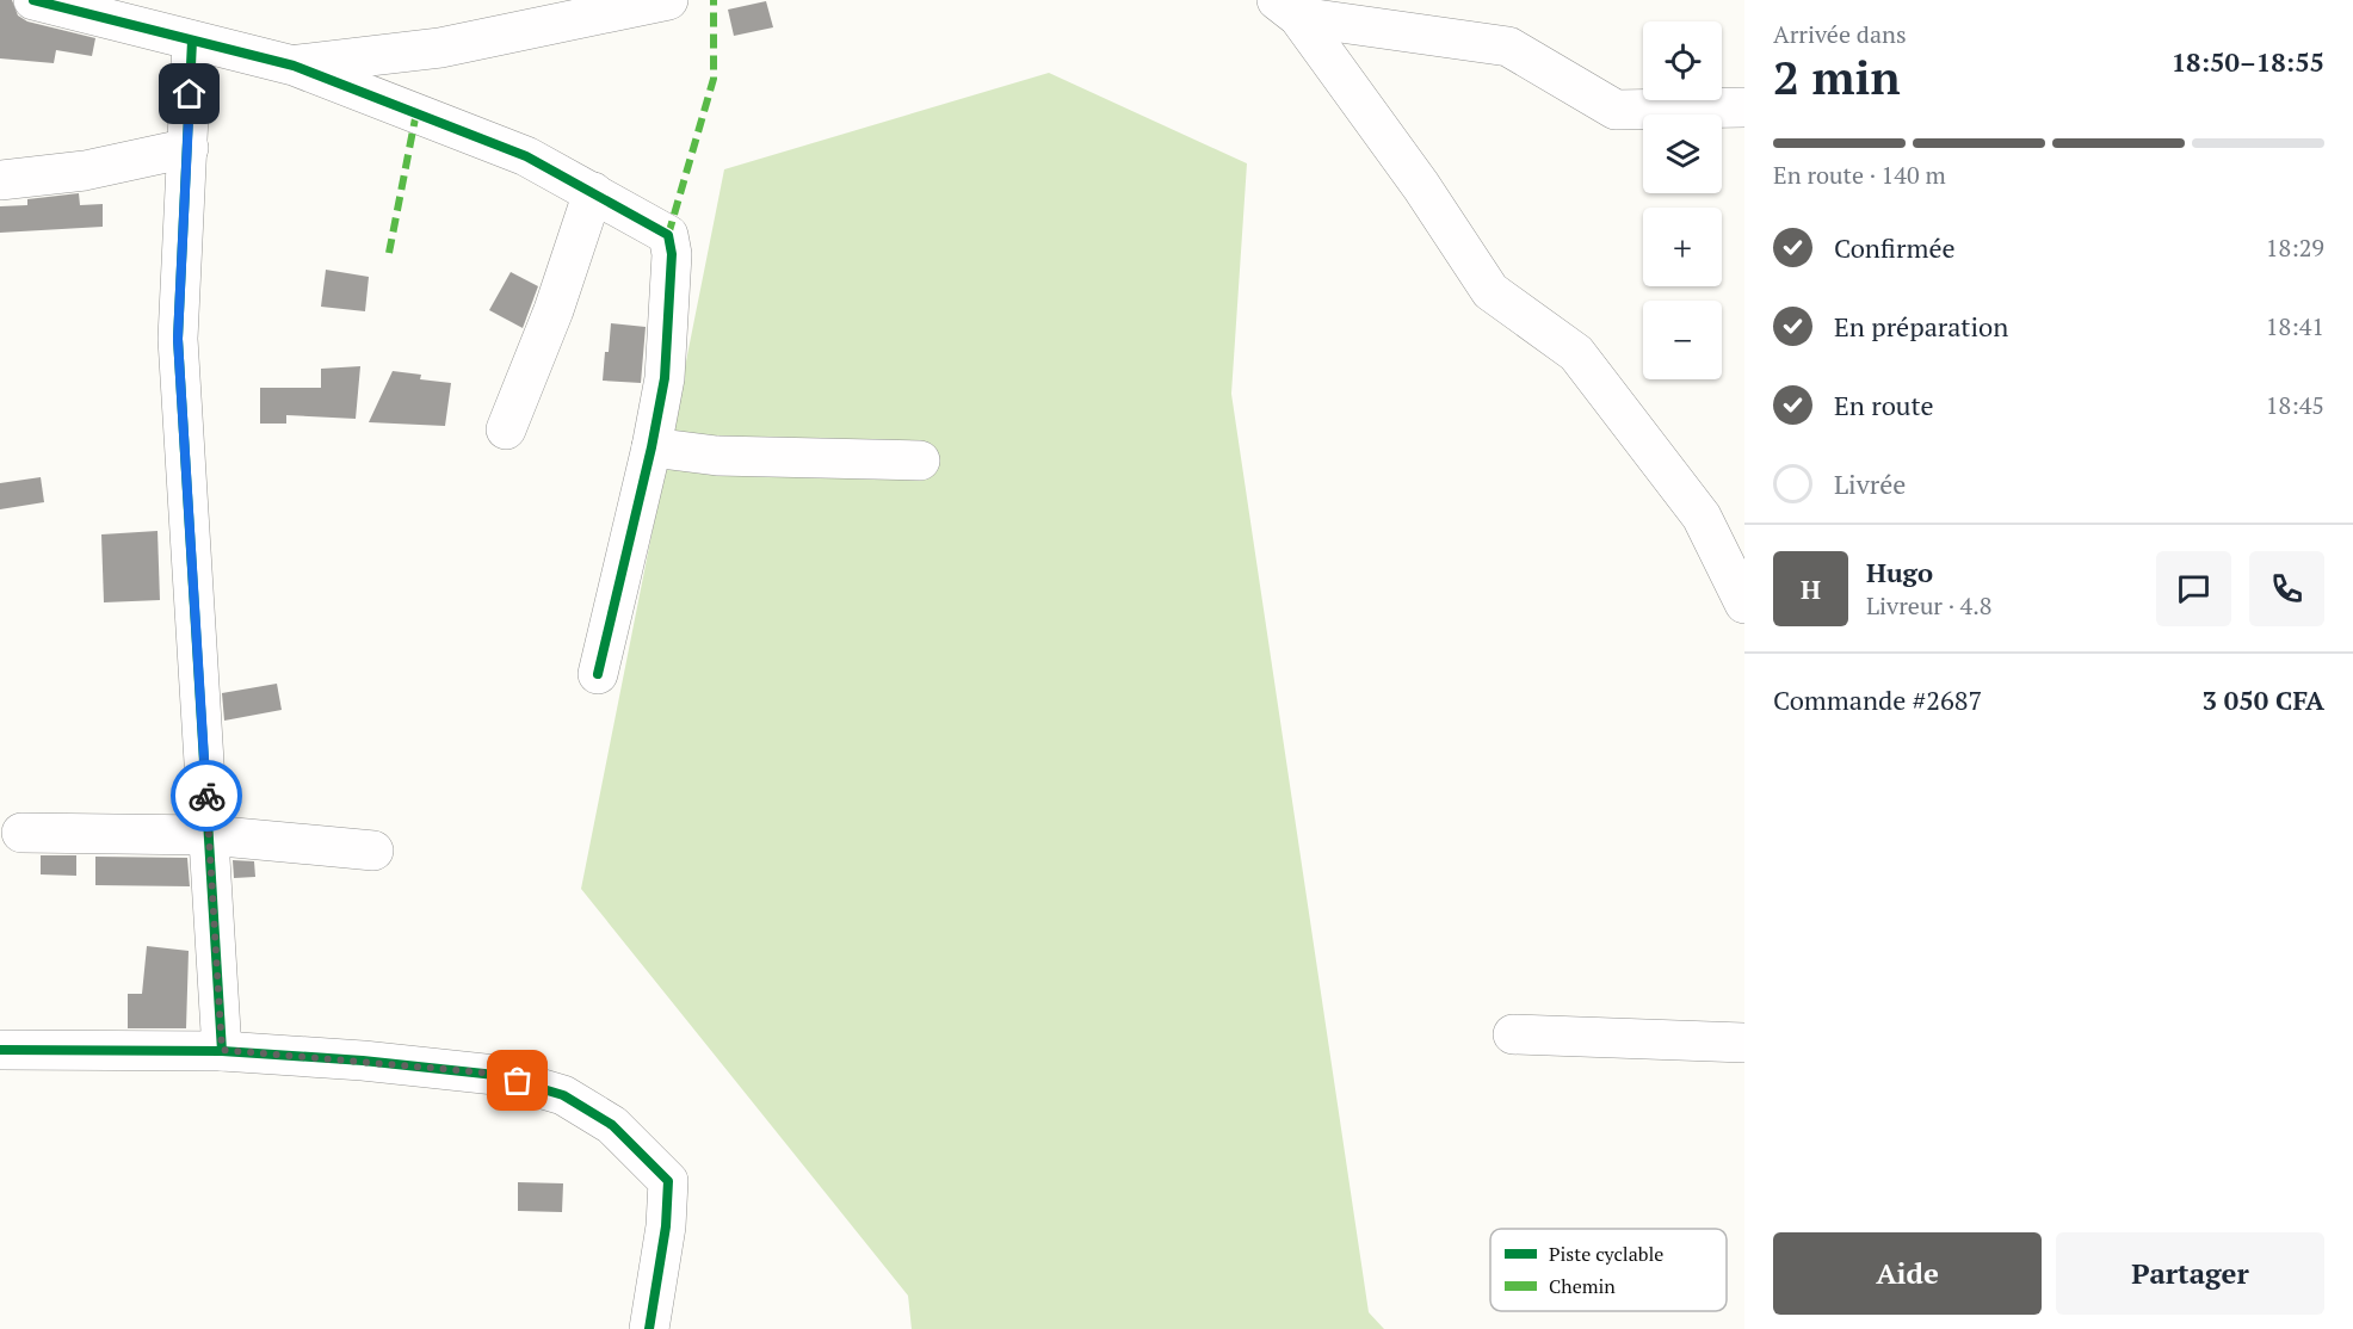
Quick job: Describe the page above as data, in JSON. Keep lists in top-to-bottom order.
{
  "legend": ["Piste cyclable", "Chemin"],
  "page": {
    "heading": ["2 min", "Arrivée dans", "18:50–18:55"],
    "panel": [
      "Hugo",
      "Livreur · 4.8",
      "Commande #2687",
      "3 050 CFA"
    ],
    "map_buttons": ["+", "−"],
    "bar": "En route · 140 m",
    "list": [
      ["Confirmée", "18:29"],
      ["En préparation", "18:41"],
      ["En route", "18:45"],
      "Livrée"
    ],
    "round": "H",
    "buttons": ["Aide", "Partager"]
  }
}
